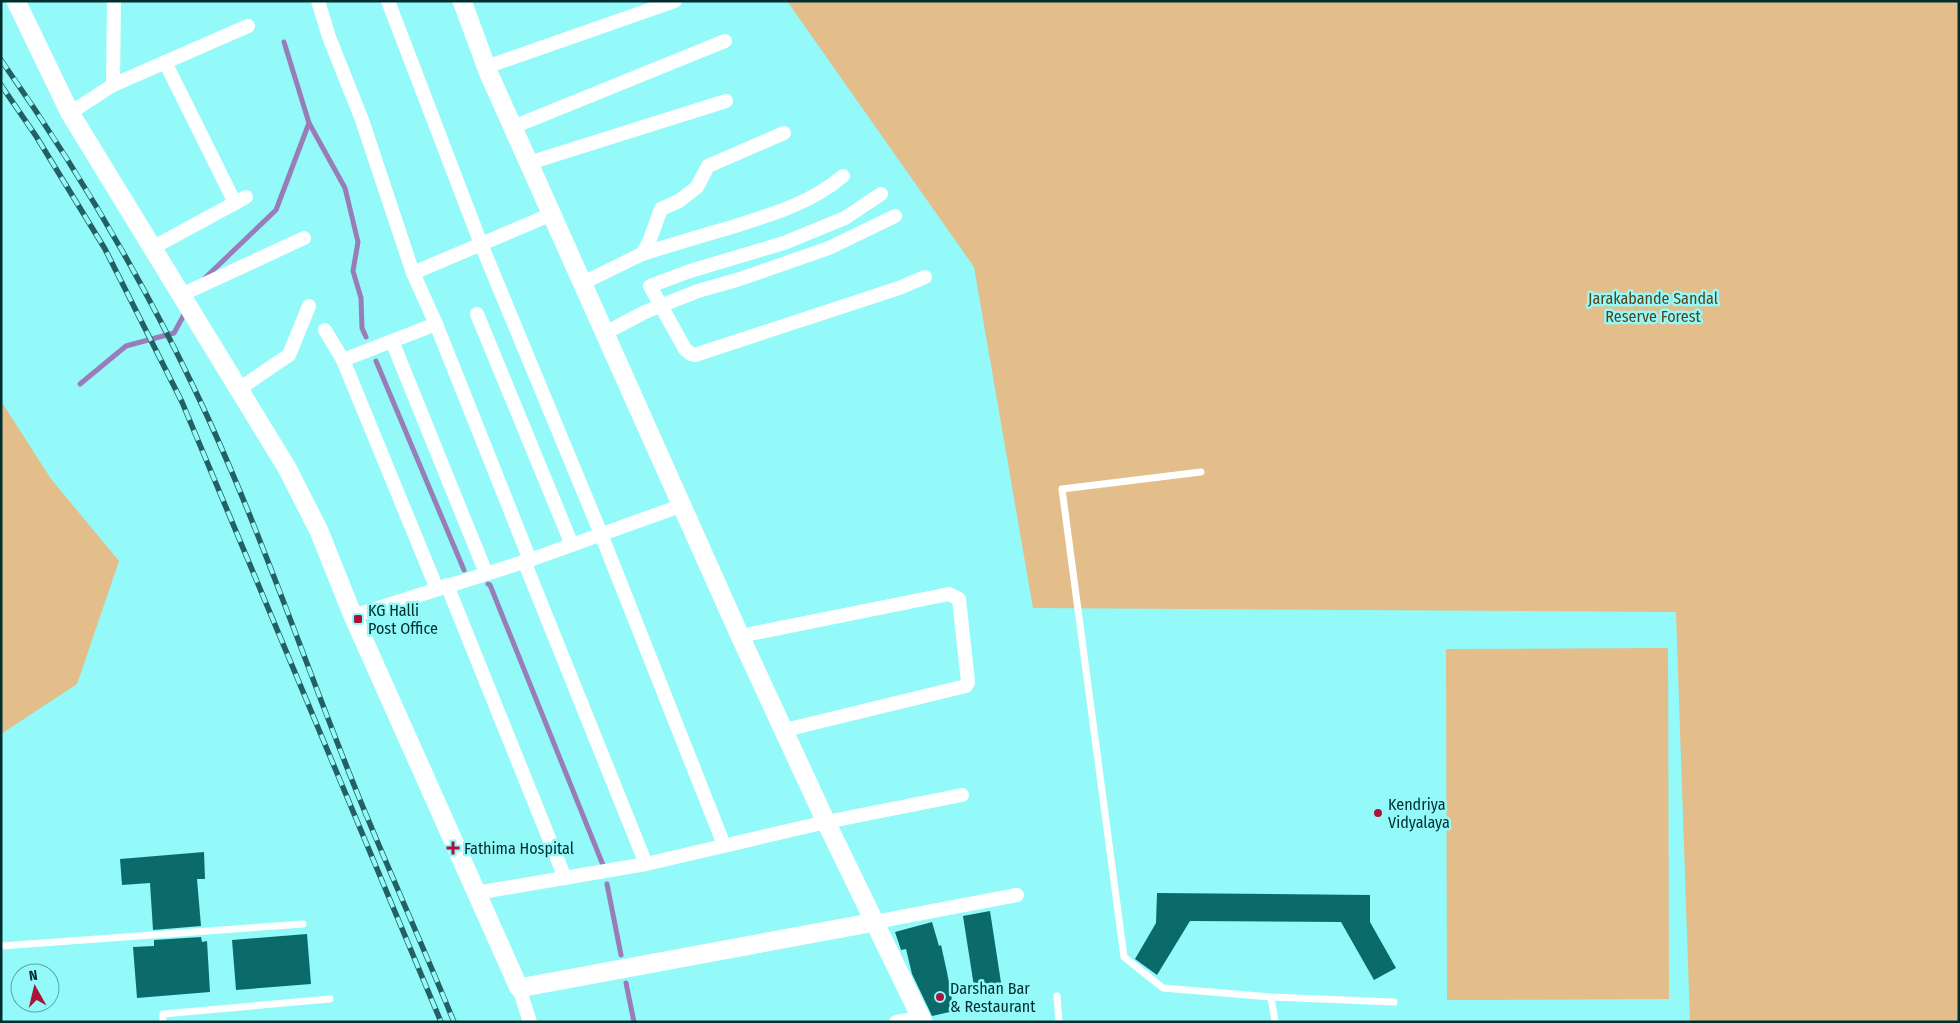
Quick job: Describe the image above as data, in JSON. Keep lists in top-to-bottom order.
{
  "parks": ["Jarakabande Sandal Reserve Forest"],
  "places": {
    "transit": ["KG Halli Post Office"],
    "other": ["Kendriya Vidyalaya", "Darshan Bar & Restaurant"],
    "health": ["Fathima Hospital"]
  },
  "north": "top"
}
